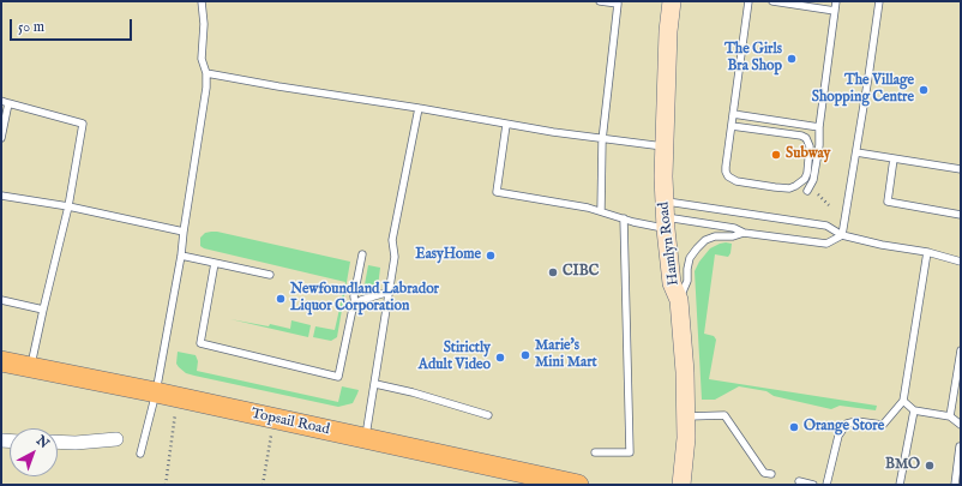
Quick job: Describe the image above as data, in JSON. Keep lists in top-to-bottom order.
{
  "streets": {
    "main road": ["Topsail Road"],
    "street": ["Hamlyn Road"]
  },
  "places": [
    "The Girls Bra Shop",
    "The Village Shopping Centre",
    "Subway",
    "EasyHome",
    "CIBC",
    "Newfoundland Labrador Liquor Corporation",
    "Marie's Mini Mart",
    "Stirictly Adult Video",
    "Orange Store",
    "BMO"
  ],
  "scale_bar": "50 m",
  "north": "top right"
}
